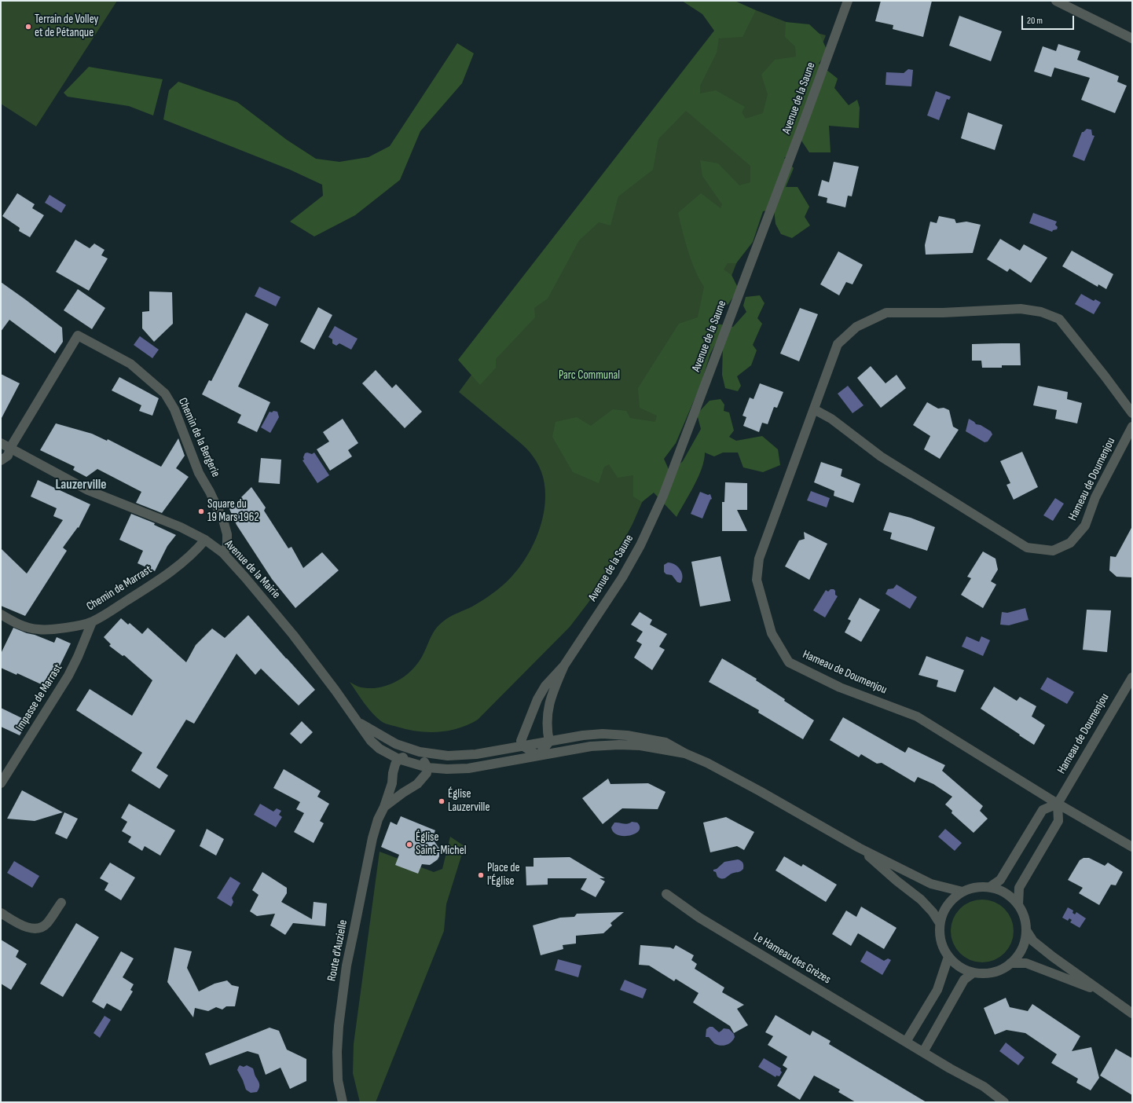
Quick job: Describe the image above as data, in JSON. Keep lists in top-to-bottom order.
{
  "streets": {
    "street": [
      "Avenue de la Saune",
      "Chemin de la Bergerie",
      "Hameau de Doumenjou",
      "Avenue de la Mairie",
      "Chemin de Marrast",
      "Impasse de Marrast",
      "Route d'Auzielle",
      "Le Hameau des Grèzes"
    ]
  },
  "crossings": [
    ["Chemin de la Bergerie", "Avenue de la Mairie"],
    ["Avenue de la Mairie", "Chemin de Marrast"],
    ["Avenue de la Mairie", "Route d'Auzielle"],
    ["Chemin de Marrast", "Impasse de Marrast"]
  ],
  "districts": ["Lauzerville"],
  "parks": ["Parc Communal"],
  "places": [
    "Terrain de Volley et de Pétanque",
    "Square du 19 Mars 1962",
    "Église Lauzerville",
    "Église Saint-Michel",
    "Place de l'Église"
  ],
  "scale_bar": "20 m"
}
